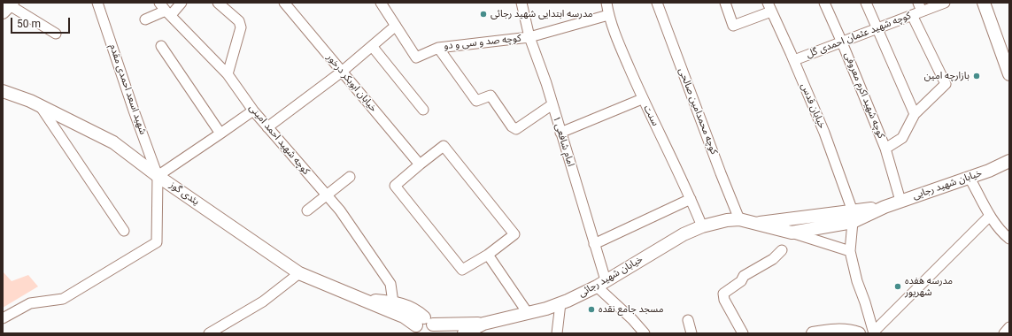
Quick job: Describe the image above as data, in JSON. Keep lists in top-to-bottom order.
{
  "streets": {
    "main road": ["خیابان شهید رجایی", "یئدی گوز", "خیابان شهید رجائی"],
    "street": [
      "کوچه شهید عثمان احمدی گل",
      "کوچه صد و سی و دو",
      "خیابان ابوبکر درخور",
      "شهید اسعد احمدی مقدم",
      "کوچه شهید اکرم معروفی",
      "خیابان قدس",
      "کوچه محمدامین صالحی",
      "سنت",
      "کوچه شهید احمد امینی",
      "امام شافعی ۱"
    ]
  },
  "crossings": [
    ["کوچه شهید عثمان احمدی گل", "کوچه شهید اکرم معروفی"],
    ["کوچه شهید عثمان احمدی گل", "خیابان قدس"],
    ["کوچه صد و سی و دو", "سنت"],
    ["کوچه صد و سی و دو", "امام شافعی ۱"],
    ["شهید اسعد احمدی مقدم", "یئدی گوز"],
    ["کوچه شهید اکرم معروفی", "خیابان شهید رجایی"],
    ["خیابان قدس", "خیابان شهید رجایی"],
    ["خیابان قدس", "خیابان شهید رجائی"],
    ["کوچه محمدامین صالحی", "خیابان شهید رجائی"],
    ["سنت", "خیابان شهید رجائی"],
    ["امام شافعی ۱", "خیابان شهید رجائی"],
    ["خیابان شهید رجایی", "خیابان شهید رجائی"]
  ],
  "places": [
    "مدرسه ابتدایی شهید رجائی",
    "بازارچه امین",
    "مدرسه هفده شهریور",
    "مسجد جامع نقده"
  ],
  "scale_bar": "50 m"
}
